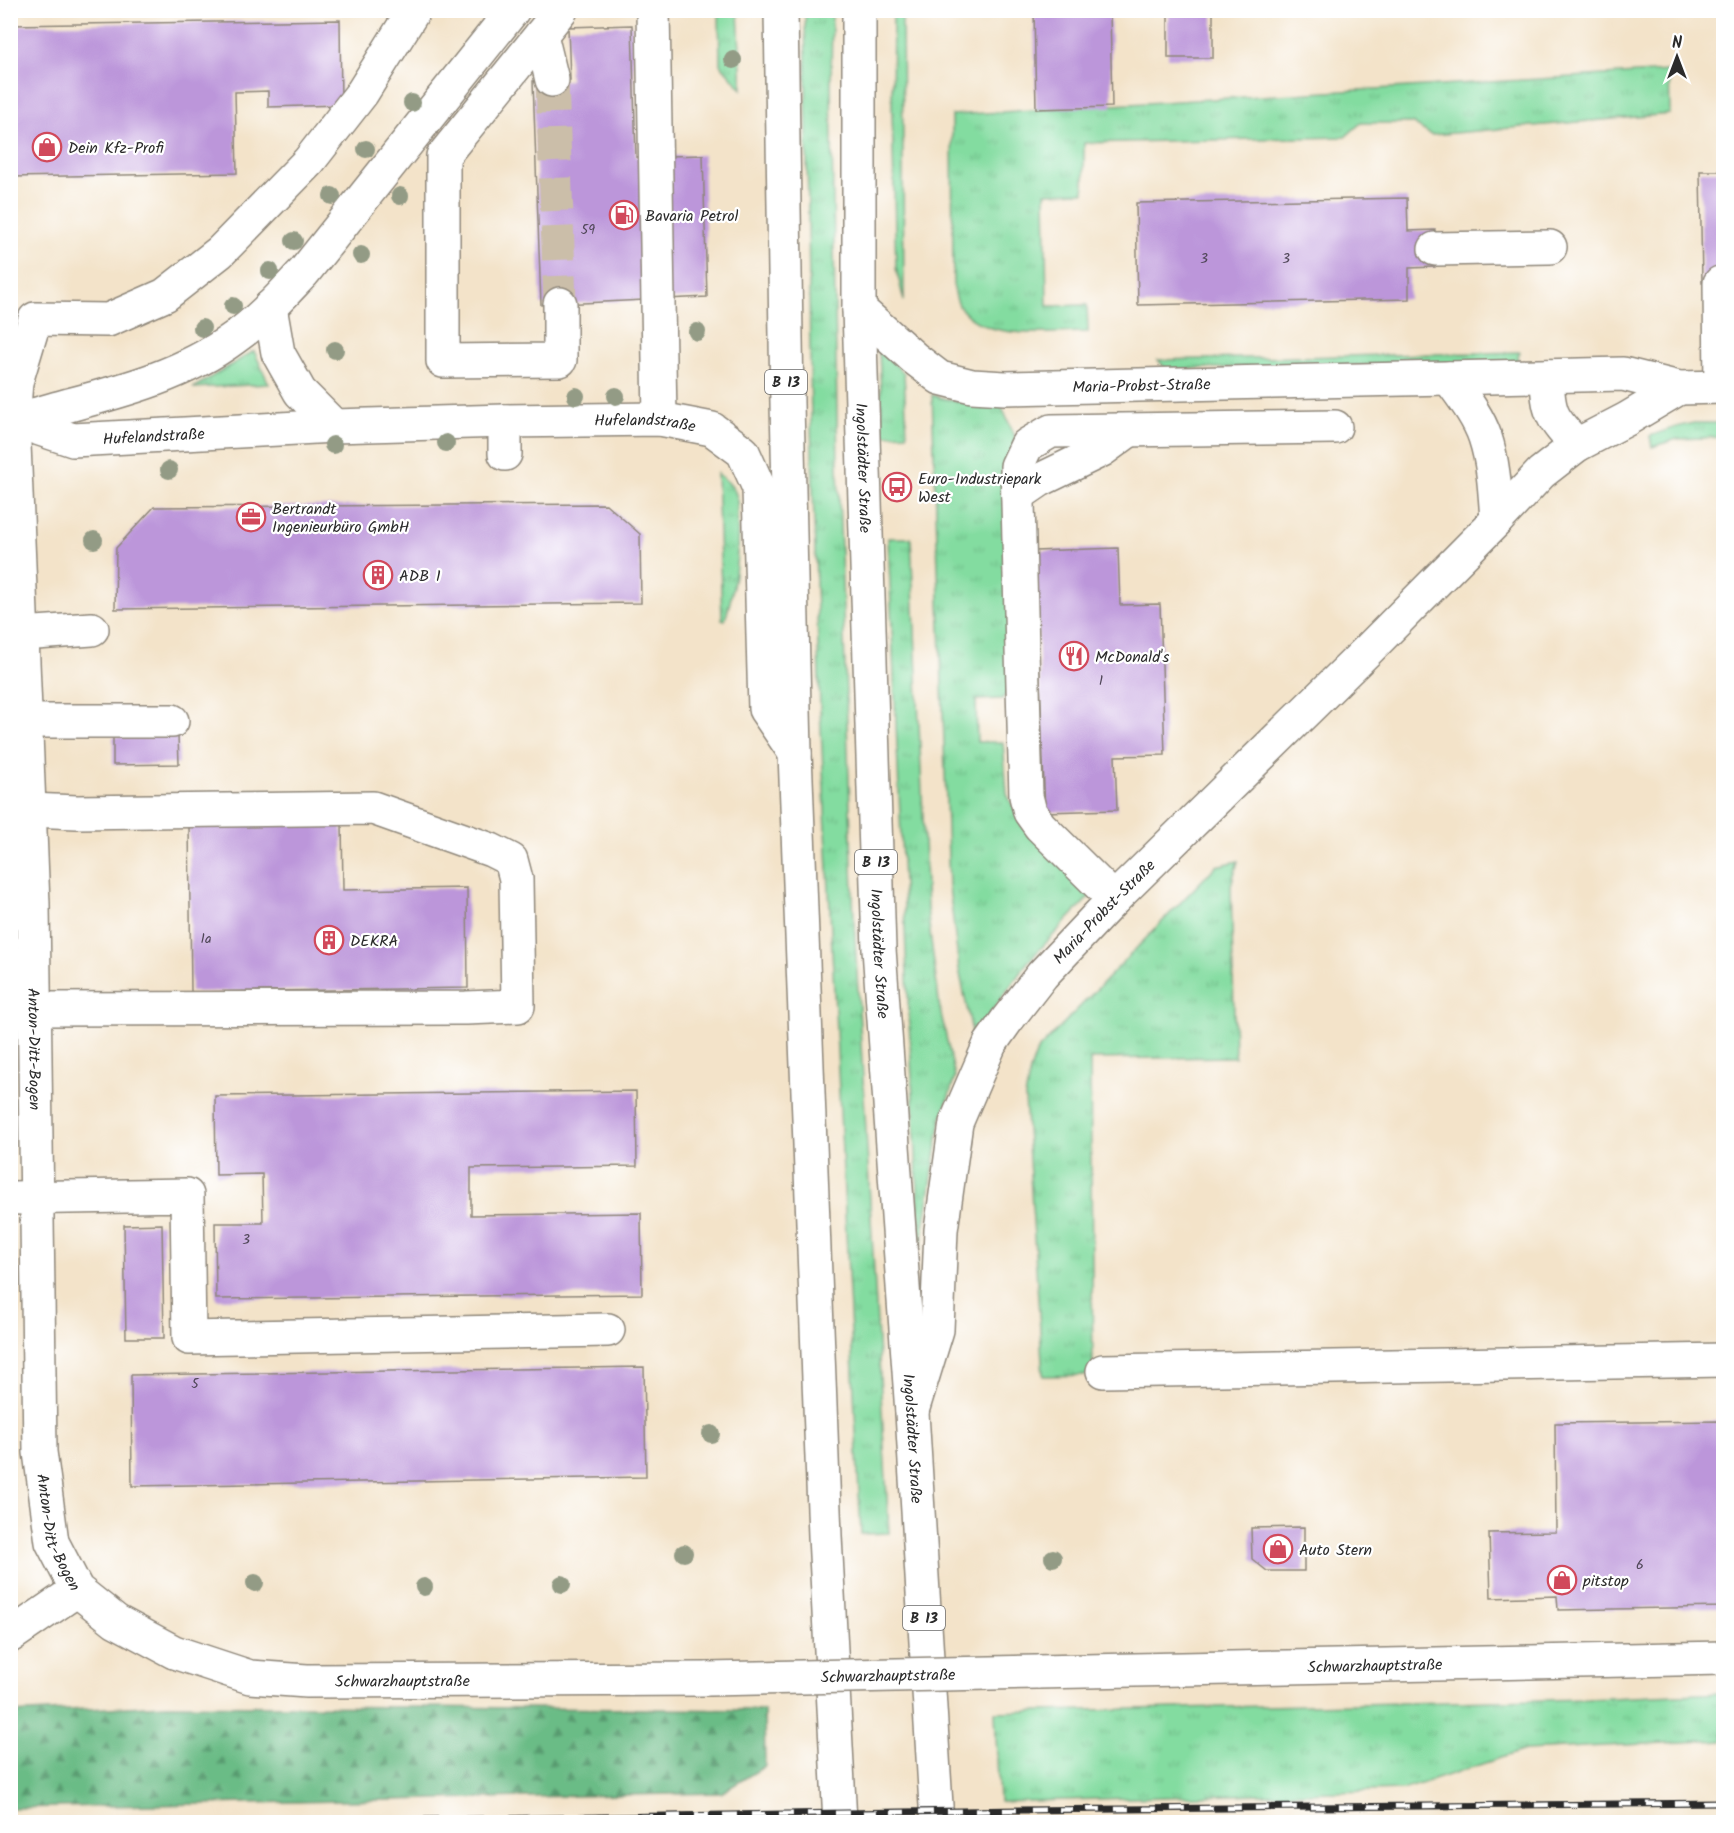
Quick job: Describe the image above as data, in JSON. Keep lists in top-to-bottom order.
{
  "streets": {
    "street": [
      "B 13",
      "Maria-Probst-Straße",
      "Hufelandstraße",
      "Ingolstädter Straße",
      "Anton-Ditt-Bogen",
      "Schwarzhauptstraße"
    ]
  },
  "crossings": [
    ["B 13", "Hufelandstraße"],
    ["Maria-Probst-Straße", "Ingolstädter Straße"],
    ["Hufelandstraße", "Anton-Ditt-Bogen"],
    ["Anton-Ditt-Bogen", "Schwarzhauptstraße"]
  ],
  "places": {
    "shop": ["Dein Kfz-Profi", "Auto Stern", "pitstop"],
    "fuel station": ["Bavaria Petrol"],
    "bus stop": ["Euro-Industriepark West"],
    "office": ["Bertrandt Ingenieurbüro GmbH"],
    "building": ["ADB 1", "DEKRA"],
    "restaurant": ["McDonald's"]
  },
  "house_numbers": [
    "59",
    "3",
    "3",
    "1",
    "1a",
    "3",
    "5",
    "6"
  ],
  "north": "top"
}
